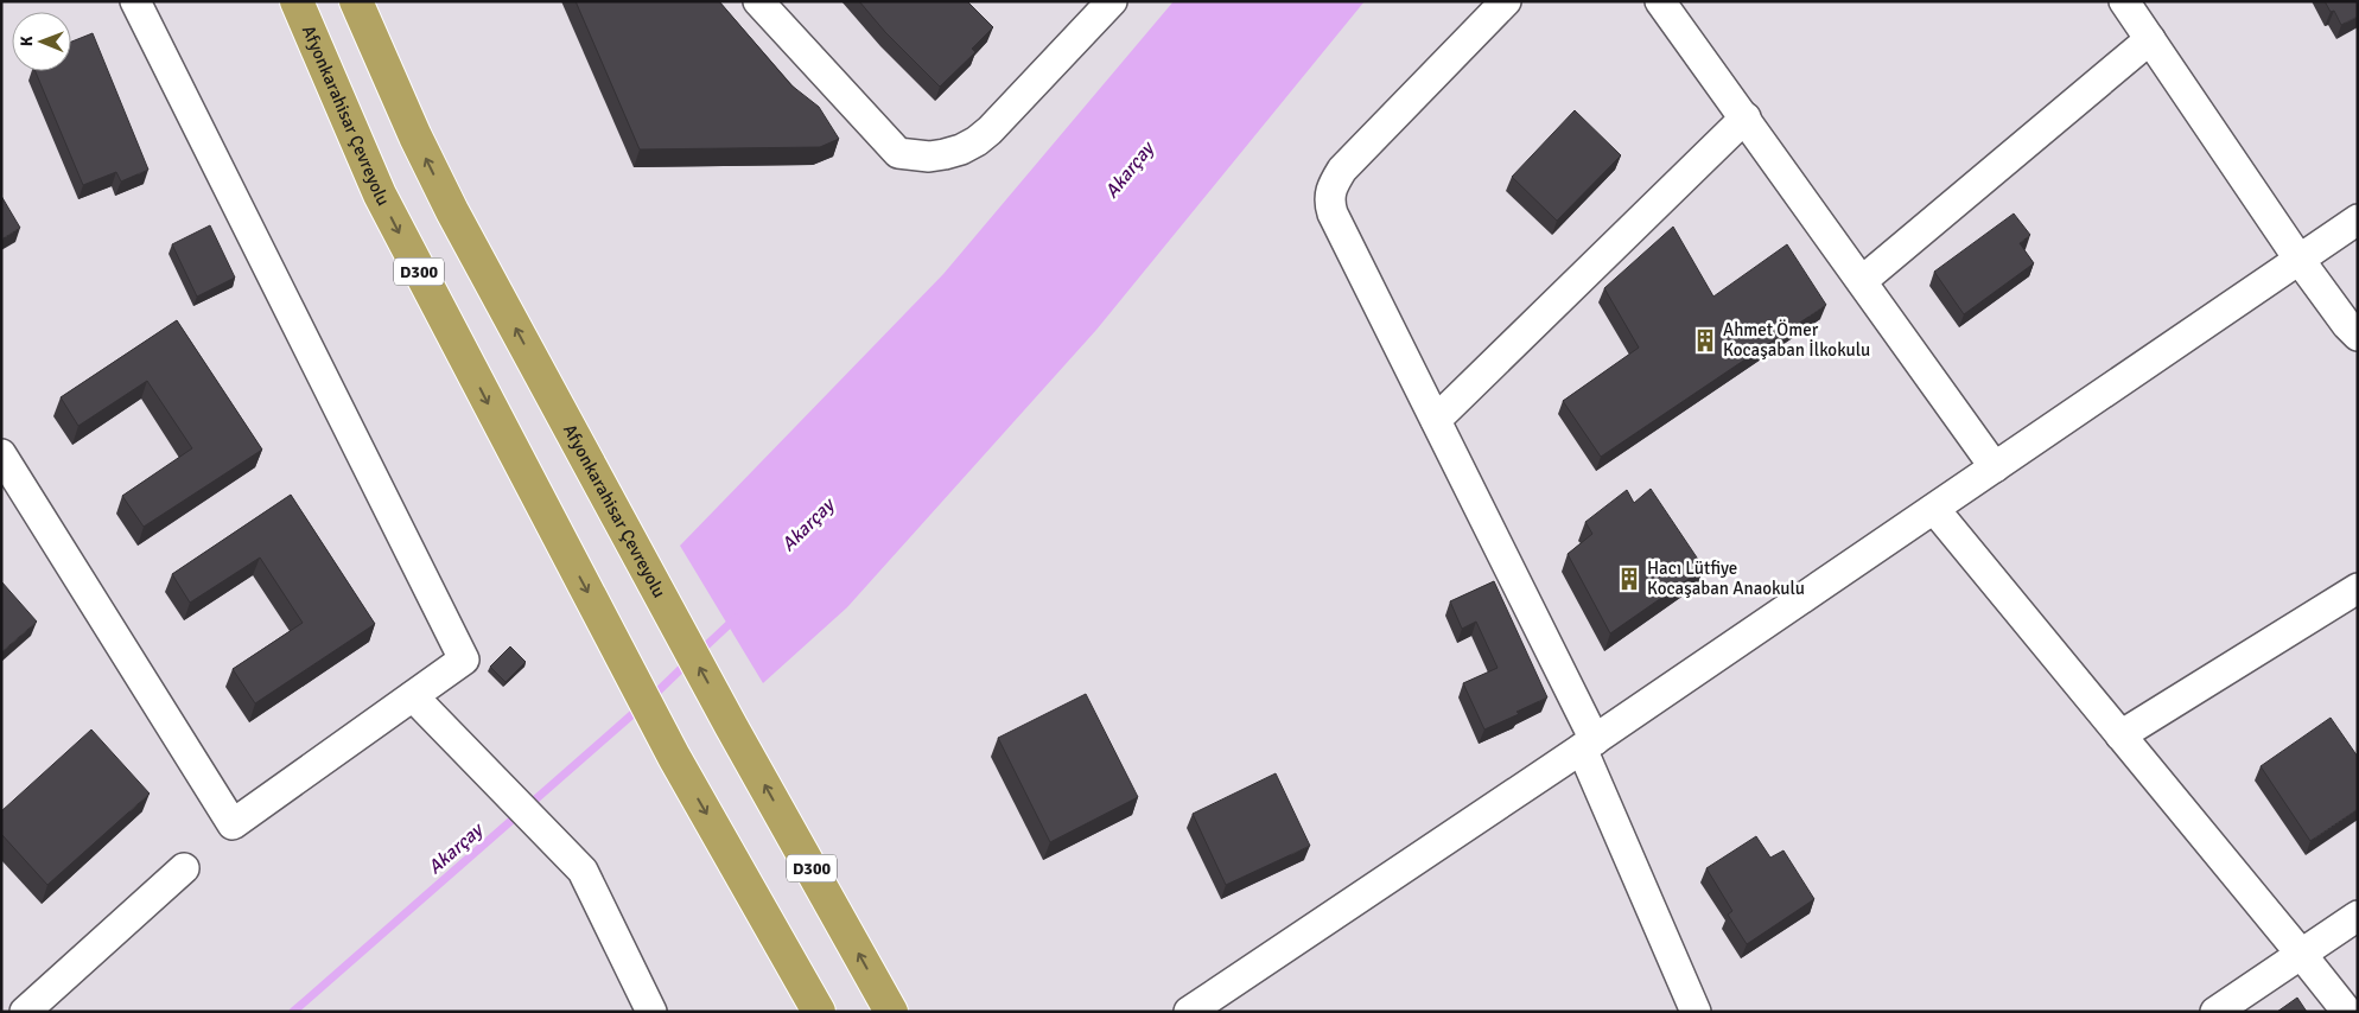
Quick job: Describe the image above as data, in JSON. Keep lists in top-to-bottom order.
{
  "streets": {
    "highway": ["Afyonkarahisar Çevreyolu", "D300"]
  },
  "water": ["Akarçay"],
  "places": {
    "building": ["Ahmet Ömer Kocaşaban İlkokulu", "Hacı Lütfiye Kocaşaban Anaokulu"]
  },
  "north": "left"
}
